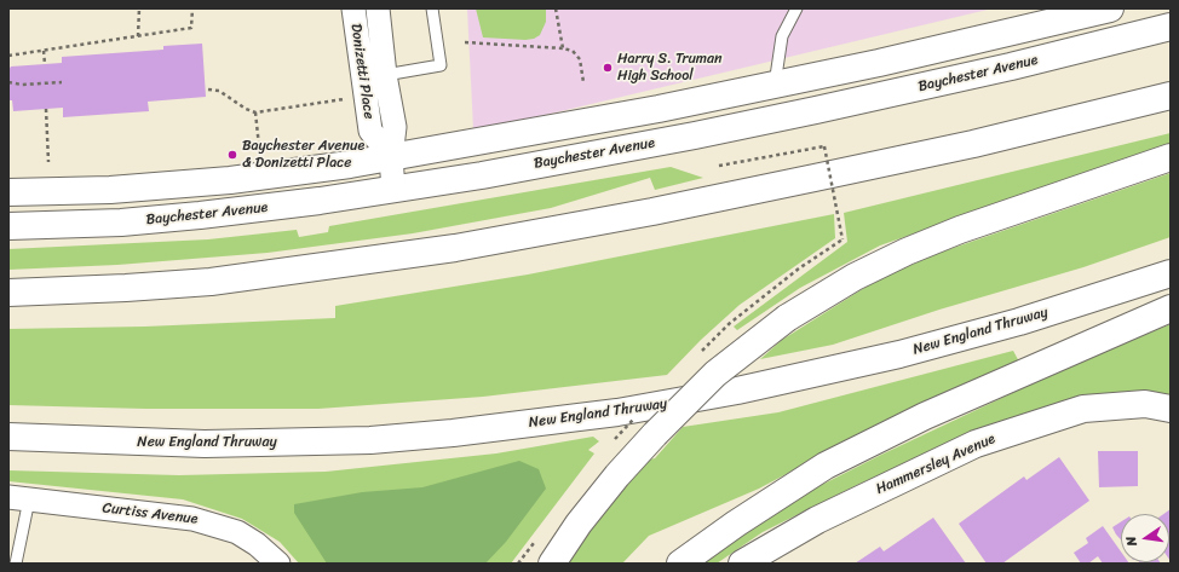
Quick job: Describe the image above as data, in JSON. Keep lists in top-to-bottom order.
{
  "streets": {
    "main road": ["Baychester Avenue", "New England Thruway", "Hammersley Avenue"],
    "street": ["Donizetti Place", "Curtiss Avenue"]
  },
  "crossings": [
    ["Donizetti Place", "Baychester Avenue"]
  ],
  "places": ["Harry S. Truman High School", "Baychester Avenue & Donizetti Place"],
  "north": "left"
}
